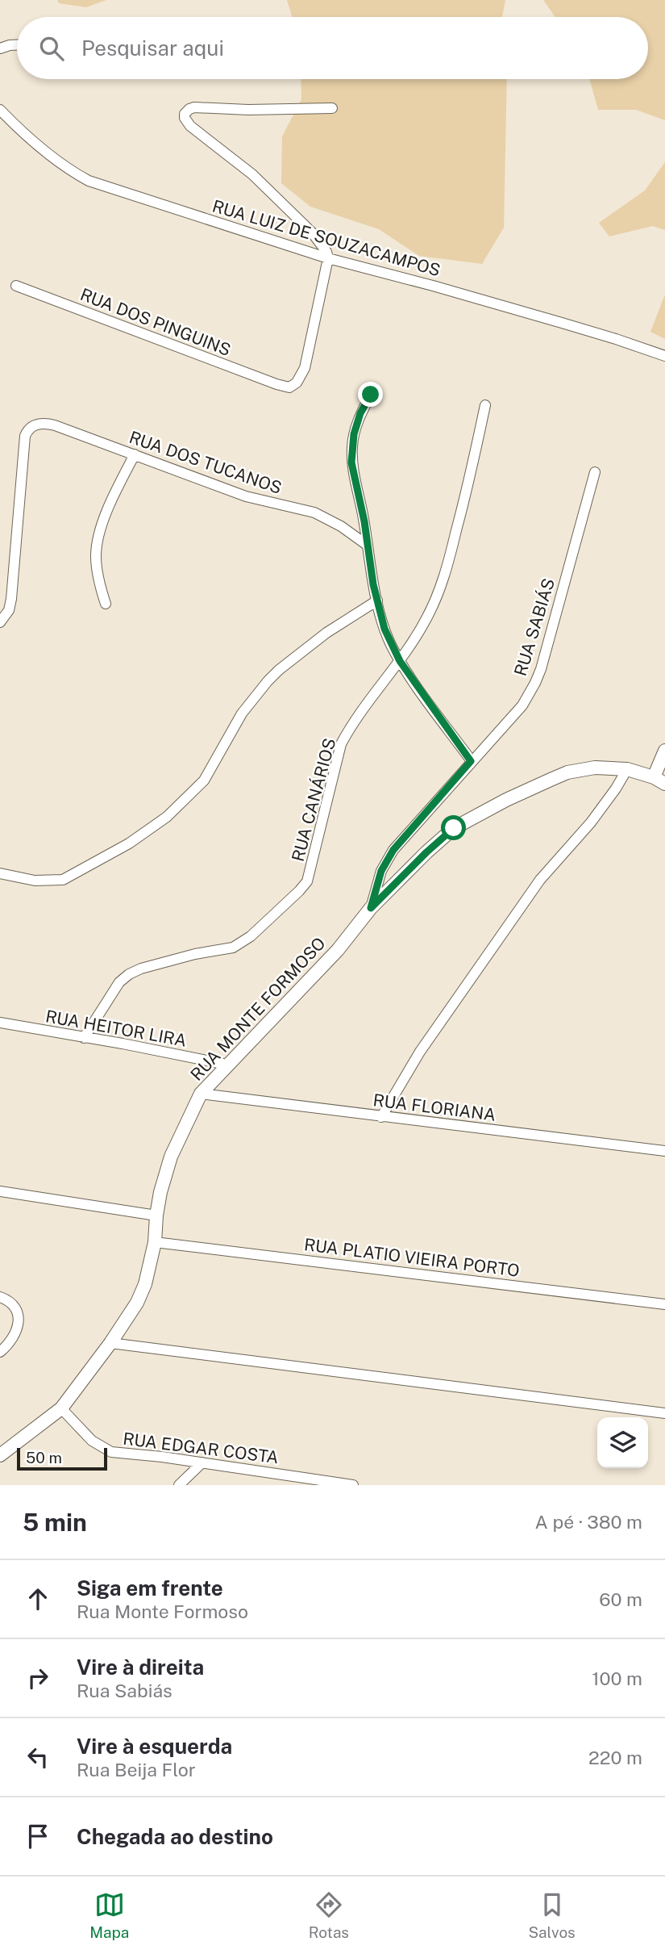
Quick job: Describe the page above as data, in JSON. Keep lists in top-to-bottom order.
{
  "streets": {
    "street": [
      "RUA LUIZ DE SOUZACAMPOS",
      "RUA DOS PINGUINS",
      "RUA DOS TUCANOS",
      "RUA SABIÁS",
      "RUA CANÁRIOS",
      "RUA MONTE FORMOSO",
      "RUA HEITOR LIRA",
      "RUA FLORIANA",
      "RUA PLATIO VIEIRA PORTO",
      "RUA EDGAR COSTA"
    ]
  },
  "crossings": [
    ["RUA LUIZ DE SOUZACAMPOS", "RUA DOS PINGUINS"],
    ["RUA SABIÁS", "RUA MONTE FORMOSO"],
    ["RUA CANÁRIOS", "RUA HEITOR LIRA"],
    ["RUA MONTE FORMOSO", "RUA HEITOR LIRA"],
    ["RUA MONTE FORMOSO", "RUA FLORIANA"],
    ["RUA MONTE FORMOSO", "RUA PLATIO VIEIRA PORTO"],
    ["RUA MONTE FORMOSO", "RUA EDGAR COSTA"]
  ],
  "scale_bar": "50 m",
  "page": {
    "search": "Pesquisar aqui",
    "scale": "50 m",
    "heading": ["5 min", "A pé · 380 m"],
    "list": [
      ["Siga em frente", "Rua Monte Formoso", "60 m"],
      ["Vire à direita", "Rua Sabiás", "100 m"],
      ["Vire à esquerda", "Rua Beija Flor", "220 m"],
      "Chegada ao destino"
    ],
    "nav": ["Mapa", "Rotas", "Salvos"]
  }
}
